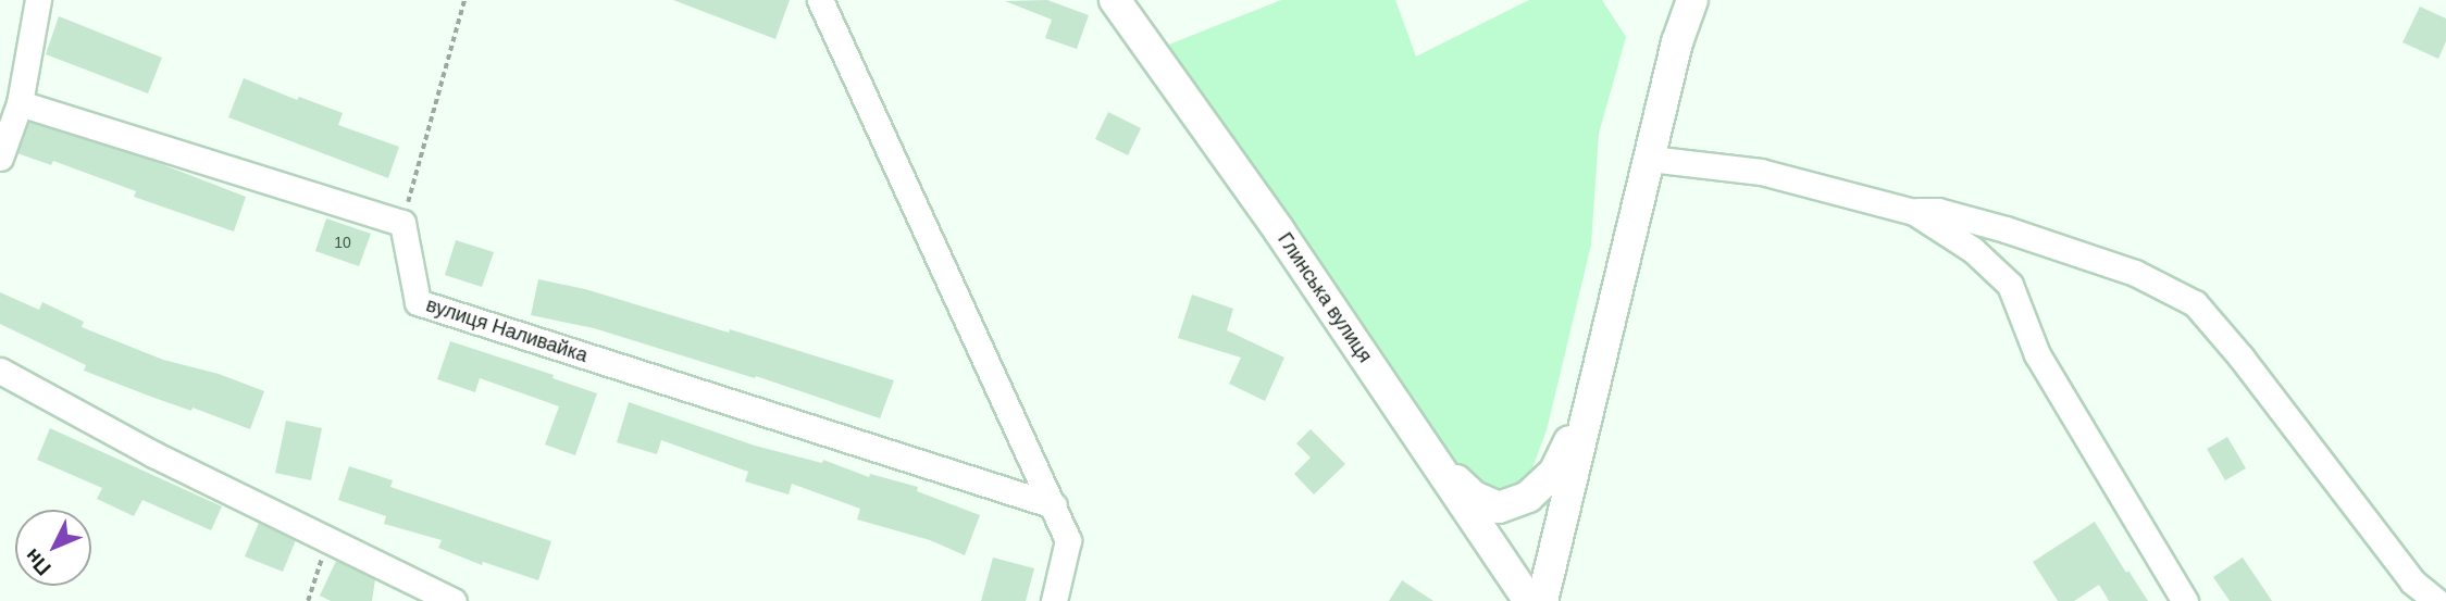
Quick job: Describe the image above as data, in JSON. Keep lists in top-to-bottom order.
{
  "streets": {
    "main road": ["Глинська вулиця"],
    "street": ["вулиця Наливайка"]
  },
  "house_numbers": ["10"],
  "north": "bottom left"
}
